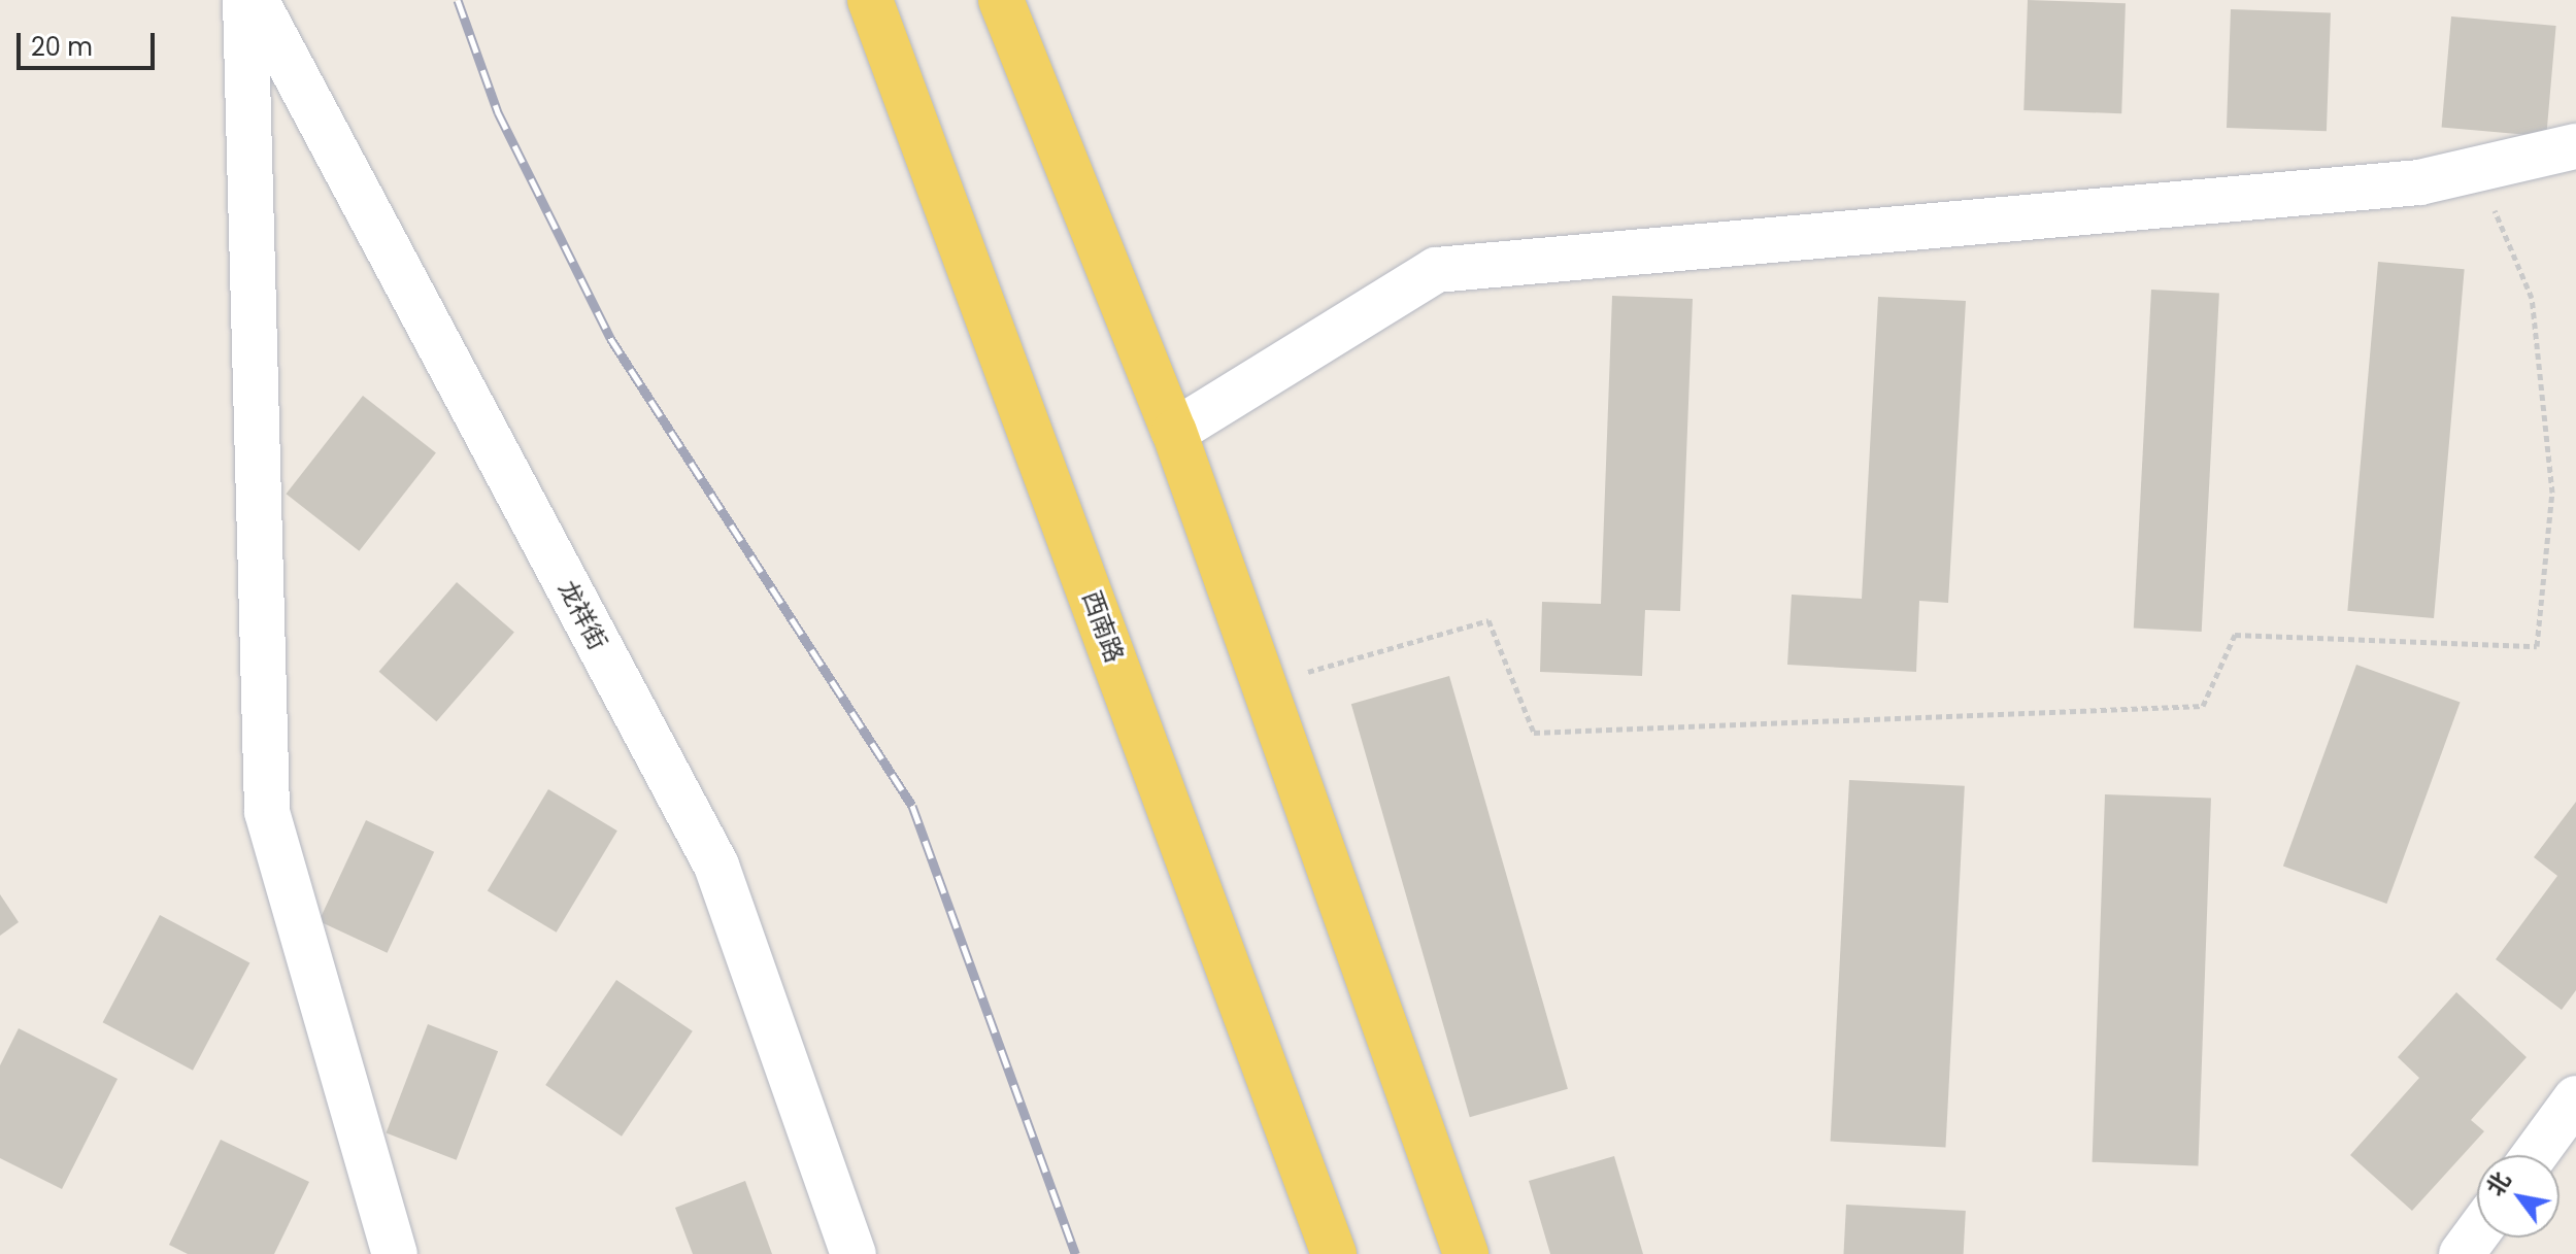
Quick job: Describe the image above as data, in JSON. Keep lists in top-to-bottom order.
{
  "streets": {
    "main road": ["西南路"],
    "street": ["龙祥街"]
  },
  "scale_bar": "20 m",
  "north": "top left"
}
